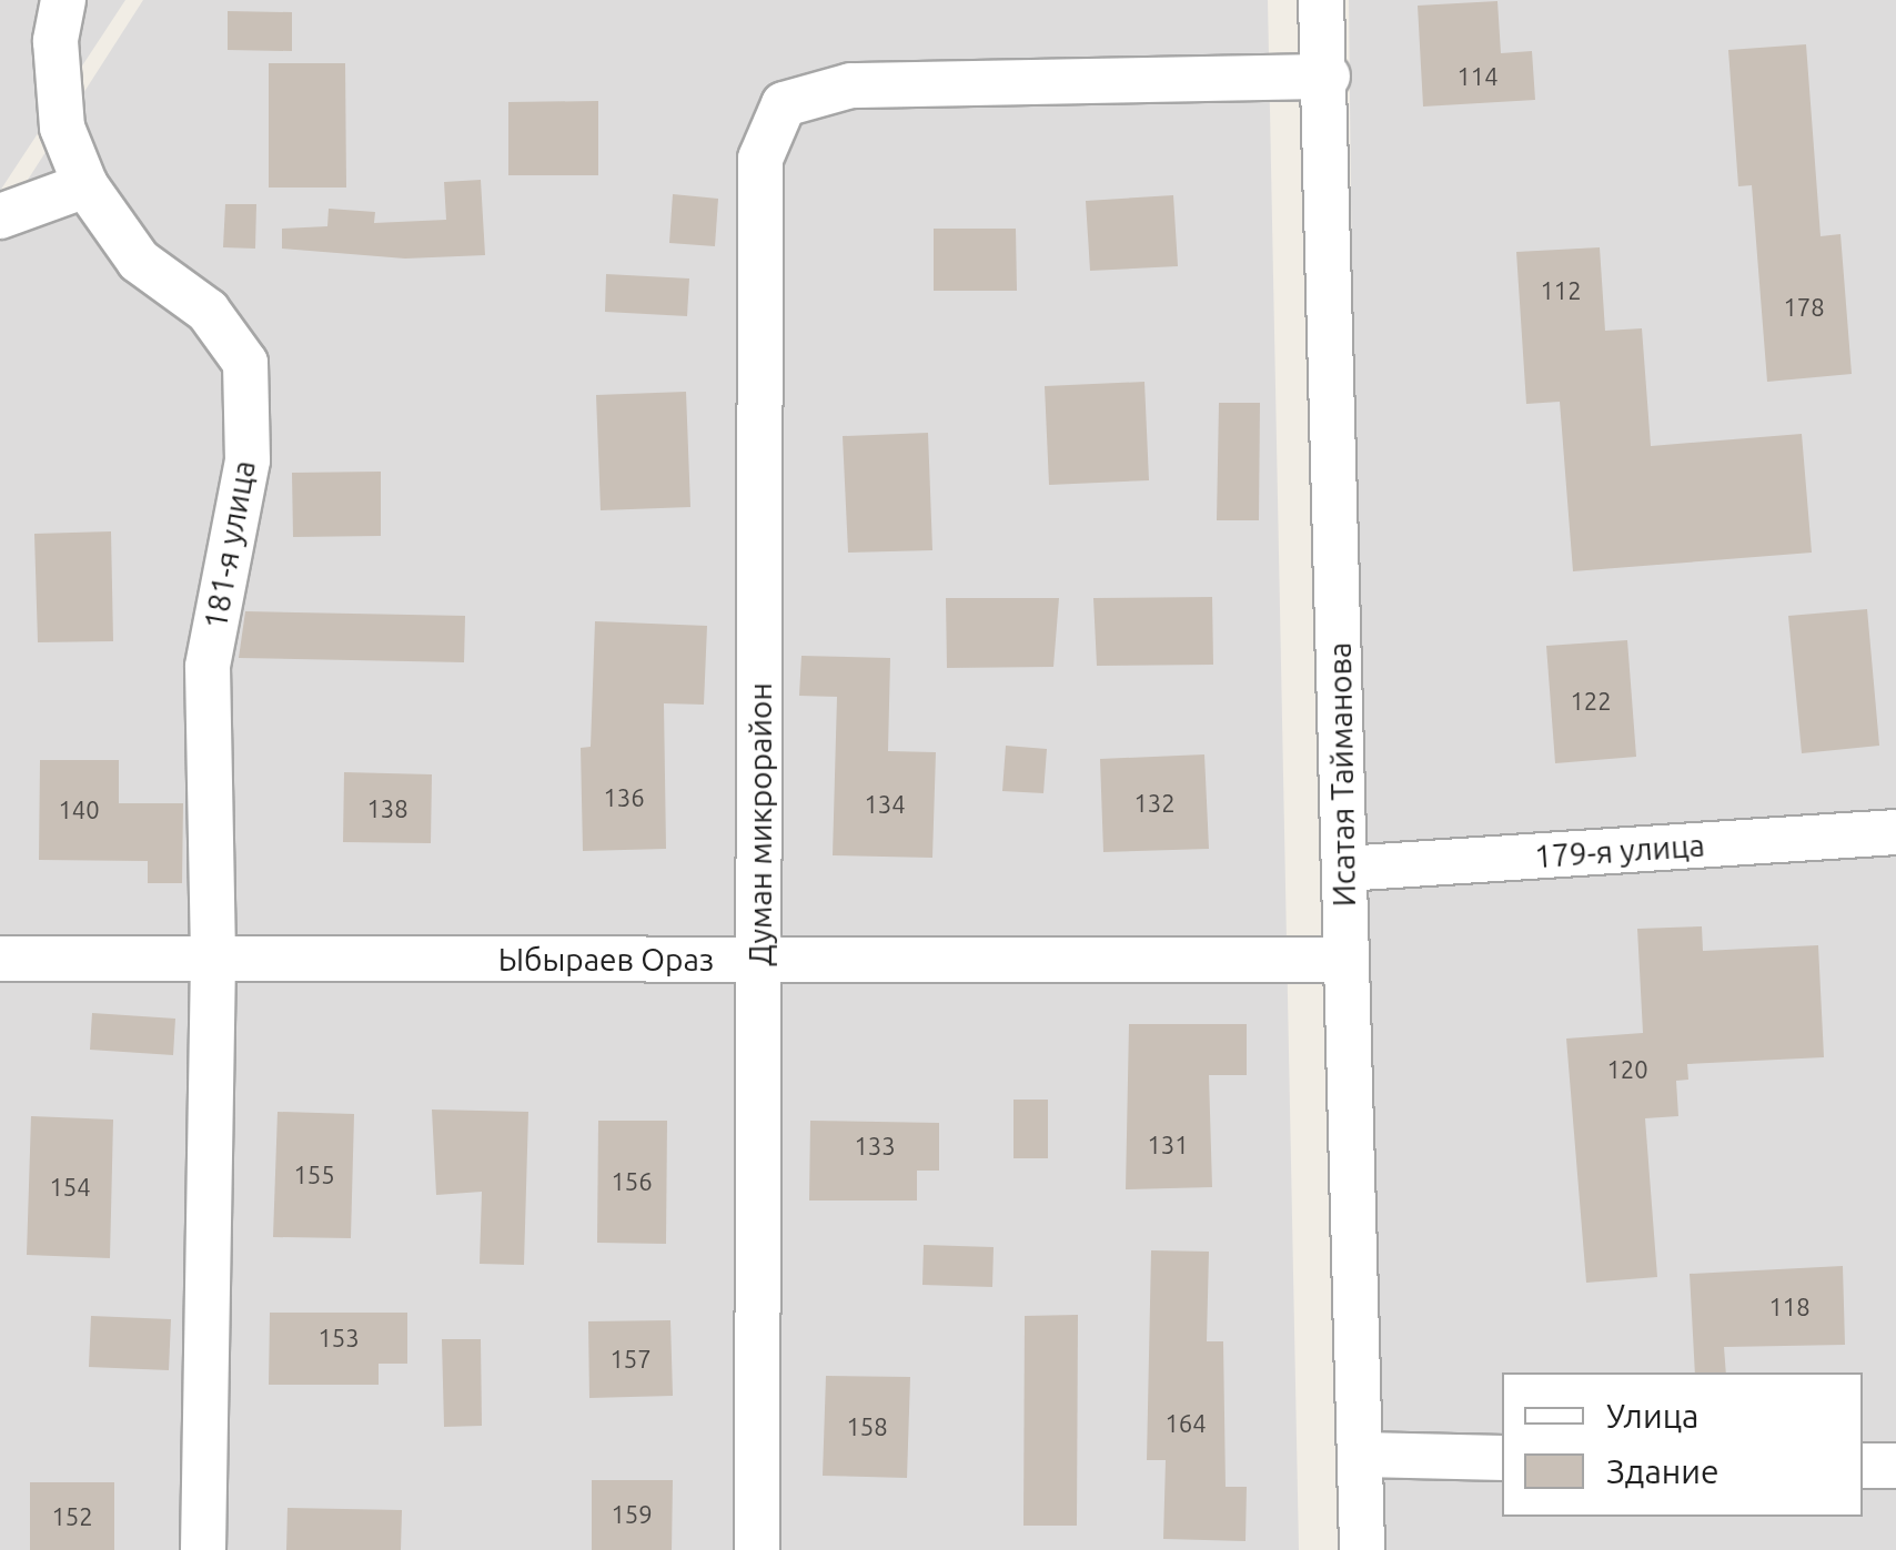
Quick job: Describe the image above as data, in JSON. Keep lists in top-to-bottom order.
{
  "streets": {
    "street": [
      "181-я улица",
      "Исатая Тайманова",
      "Думан микрорайон",
      "179-я улица",
      "Ыбыраев Ораз"
    ]
  },
  "crossings": [
    ["181-я улица", "Ыбыраев Ораз"],
    ["Исатая Тайманова", "Думан микрорайон"],
    ["Исатая Тайманова", "179-я улица"],
    ["Исатая Тайманова", "Ыбыраев Ораз"],
    ["Думан микрорайон", "Ыбыраев Ораз"]
  ],
  "house_numbers": [
    "114",
    "112",
    "178",
    "122",
    "136",
    "132",
    "134",
    "138",
    "140",
    "120",
    "131",
    "133",
    "155",
    "156",
    "154",
    "118",
    "153",
    "157",
    "164",
    "158",
    "159",
    "152"
  ],
  "legend": ["Улица", "Здание"]
}
